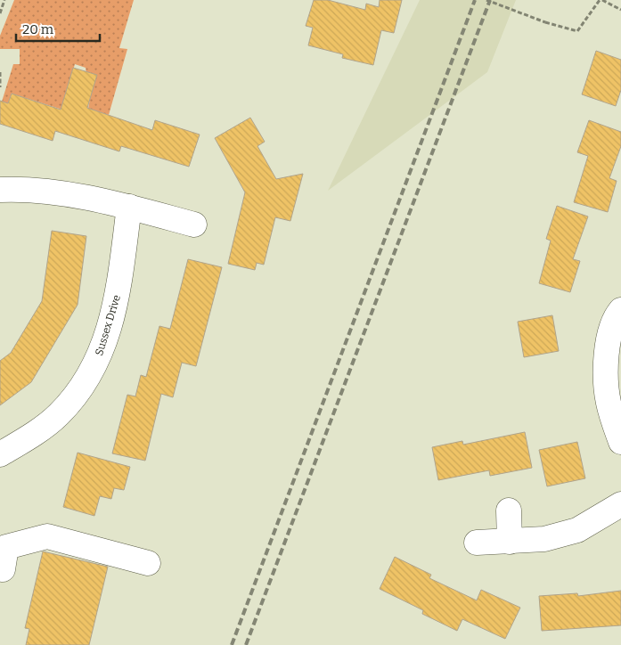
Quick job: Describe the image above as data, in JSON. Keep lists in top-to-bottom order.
{
  "streets": {
    "street": ["Sussex Drive"]
  },
  "scale_bar": "20 m"
}
